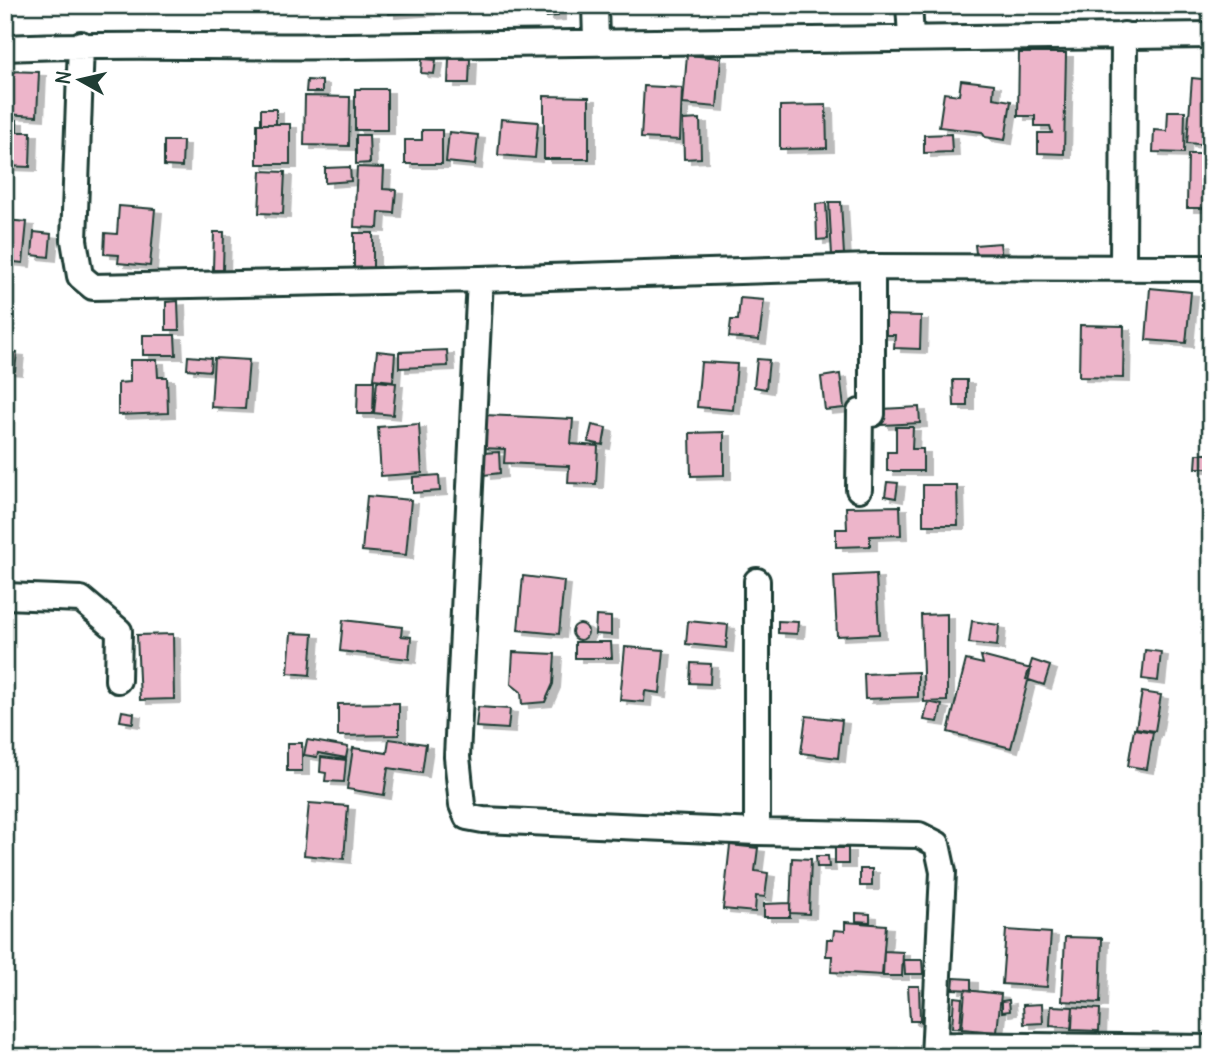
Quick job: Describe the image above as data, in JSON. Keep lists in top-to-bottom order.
{
  "north": "left"
}
